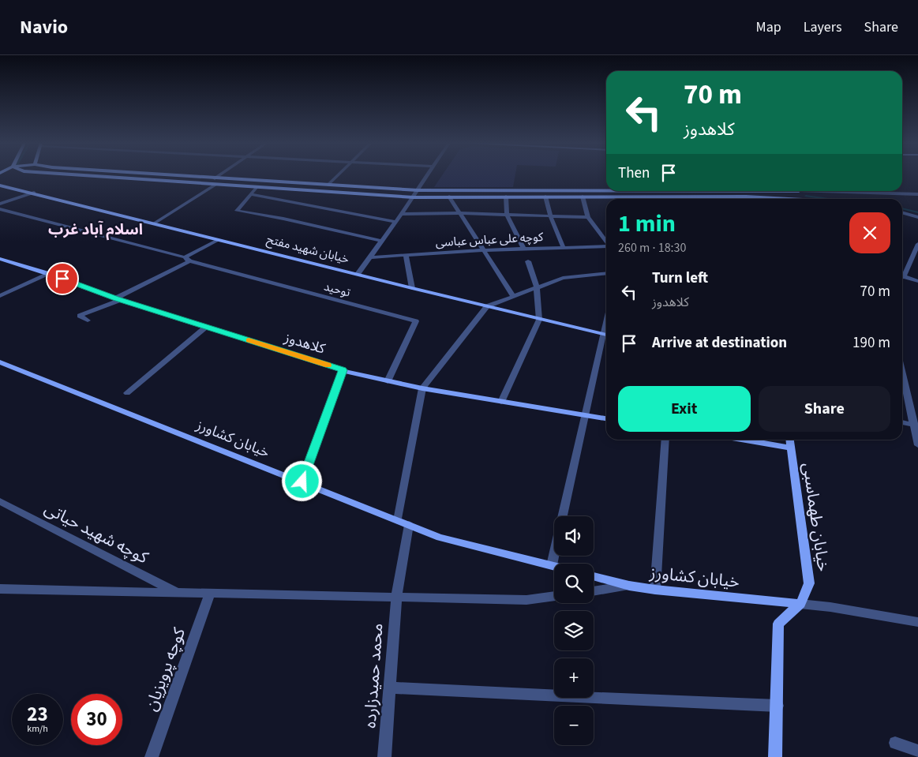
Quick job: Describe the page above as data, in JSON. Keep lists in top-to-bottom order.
{
  "streets": {
    "street": [
      "کوچه علی عباس عباسی",
      "خیابان شهید مفتح",
      "توحید",
      "کلاهدوز",
      "خیابان کشاورز",
      "خیابان طهماسبی",
      "کوچه شهید حیاتی",
      "کوچه پرویزیان",
      "محمد حمیدزارده"
    ]
  },
  "crossings": [
    ["توحید", "کلاهدوز"],
    ["خیابان کشاورز", "خیابان طهماسبی"],
    ["خیابان کشاورز", "محمد حمیدزارده"]
  ],
  "districts": ["اسلام آباد غرب"],
  "page": {
    "header": "Navio",
    "nav": ["Map", "Layers", "Share"],
    "turn": ["70 m", "کلاهدوز"],
    "then": "Then",
    "heading": ["1 min", "260 m · 18:30"],
    "list": [
      {
        "name": "Turn left",
        "note": "کلاهدوز",
        "value": "70 m"
      },
      {
        "name": "Arrive at destination",
        "value": "190 m"
      }
    ],
    "buttons": ["Exit", "Share"],
    "map_buttons": ["+", "−"],
    "speed": "23 km/h",
    "limit": "30"
  }
}
